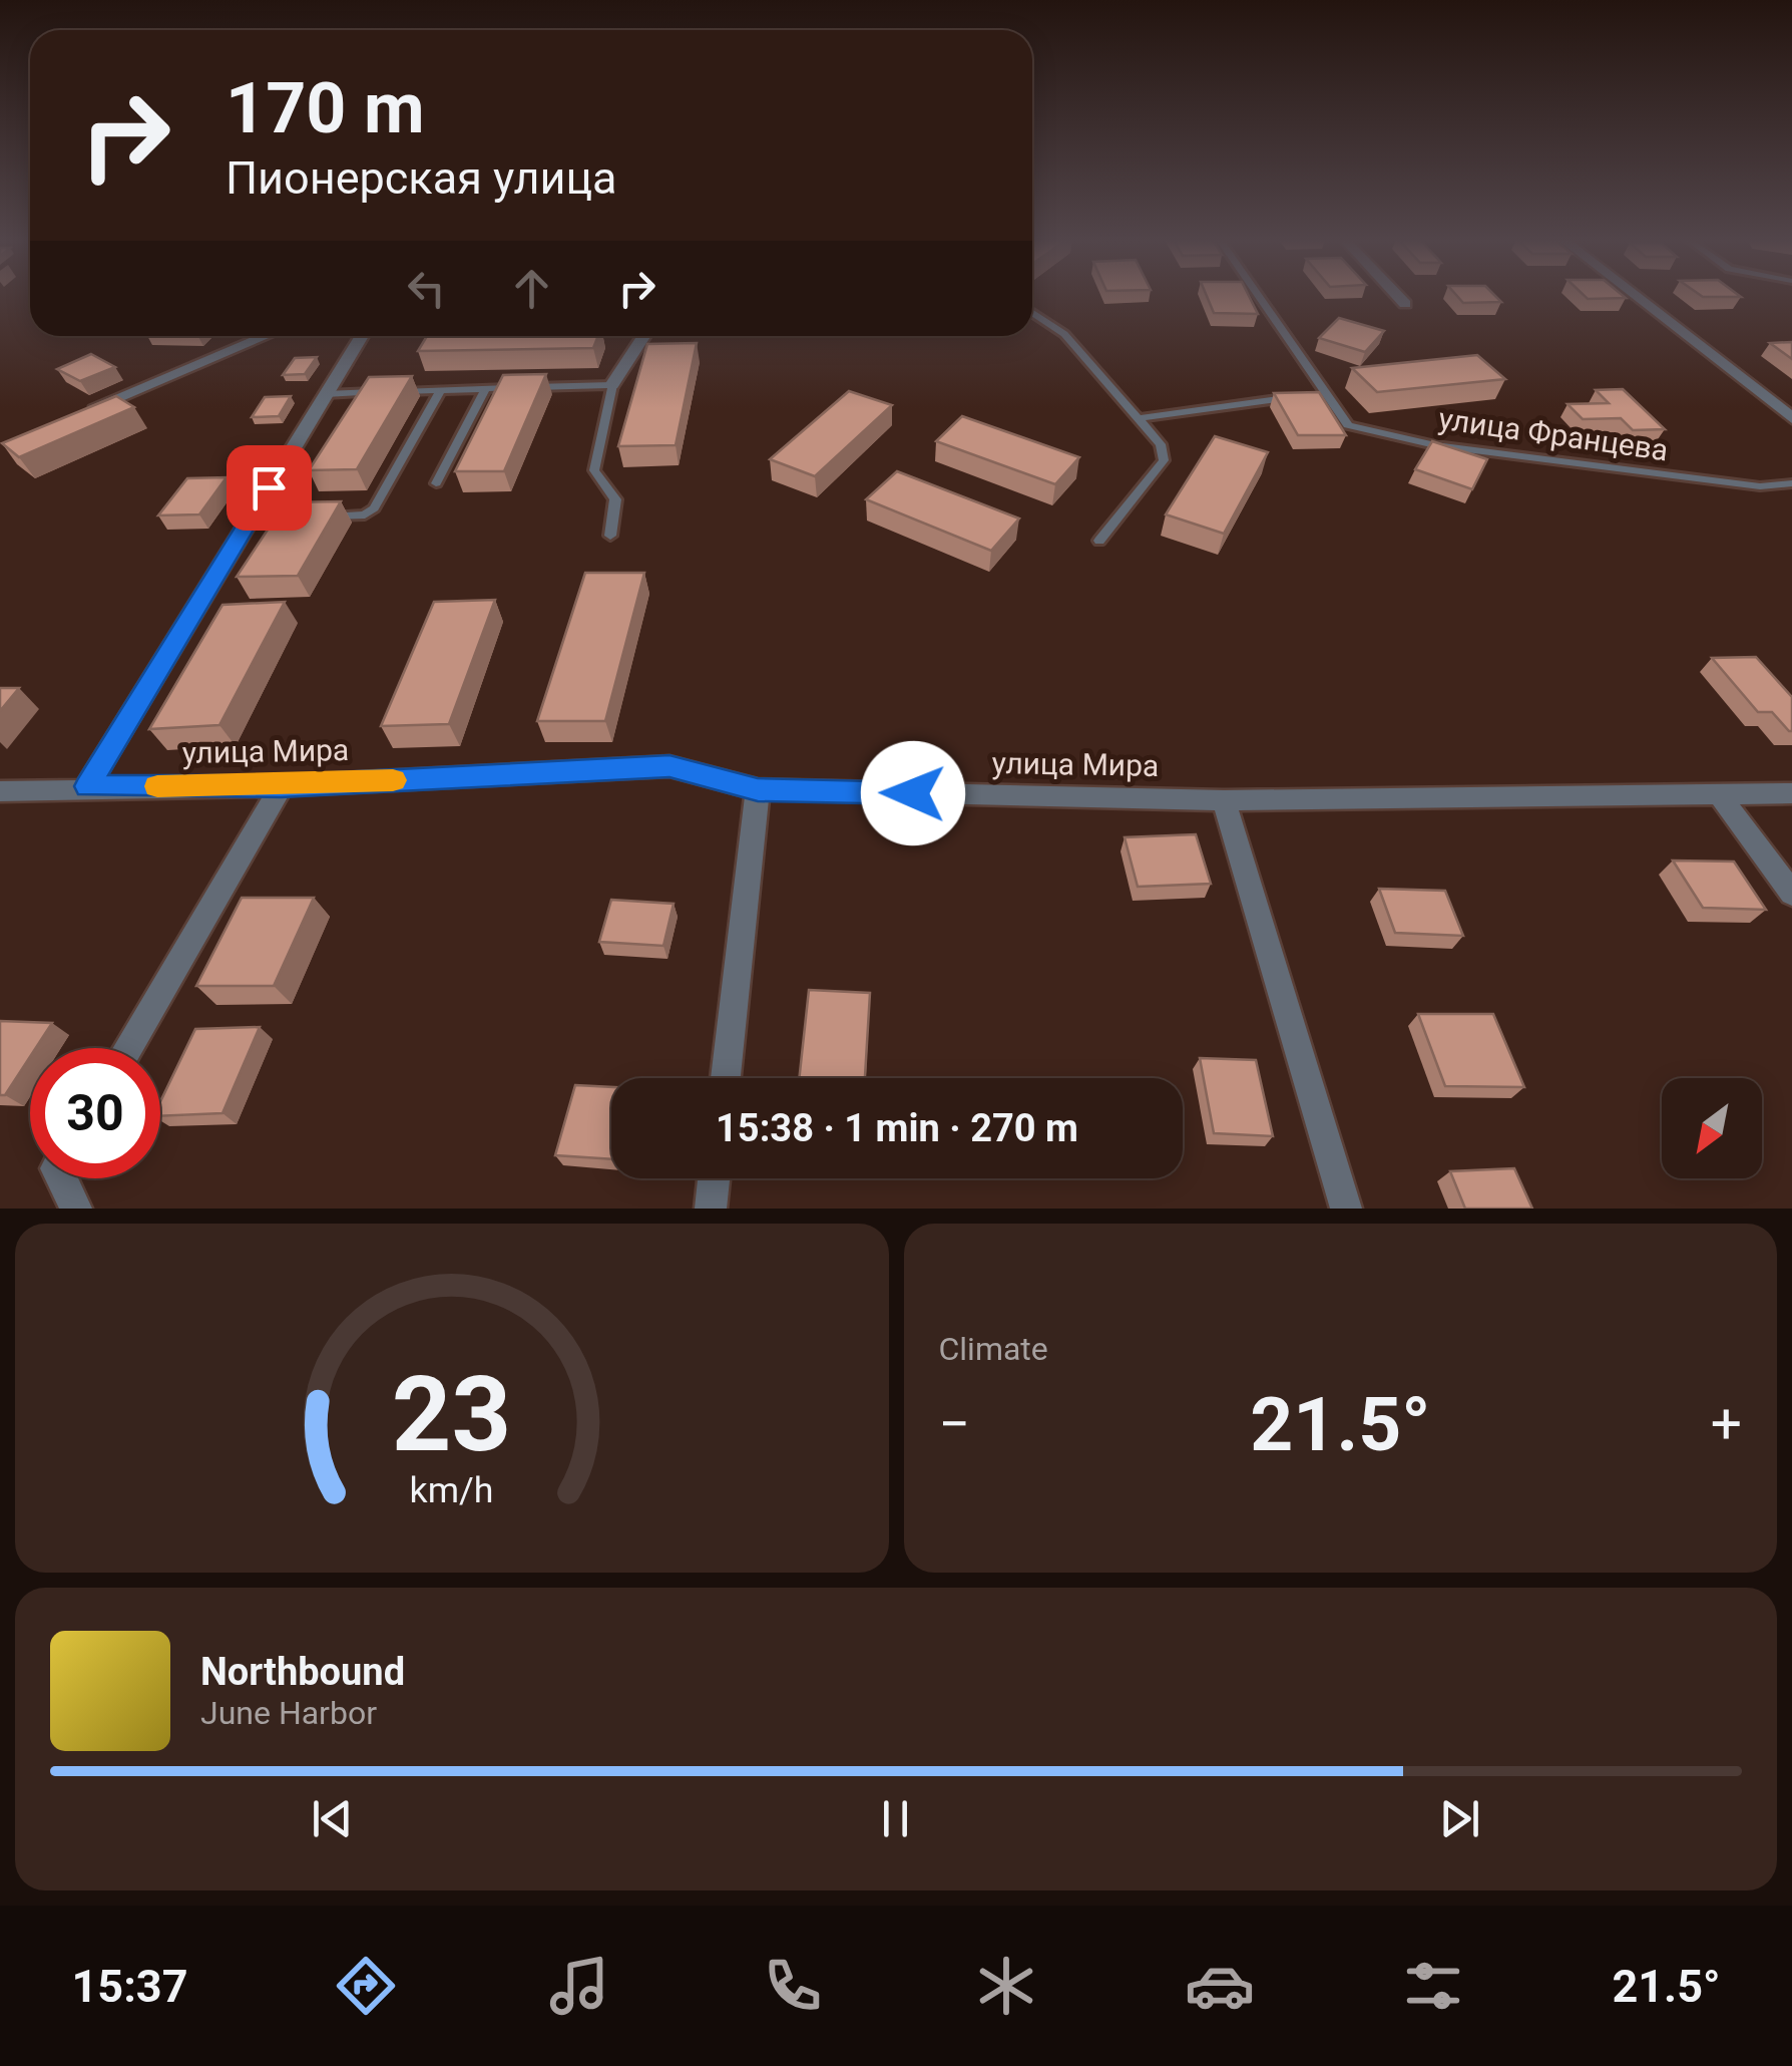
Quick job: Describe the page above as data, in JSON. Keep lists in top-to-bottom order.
{
  "streets": {
    "street": ["улица Мира"],
    "lane": ["улица Францева"]
  },
  "north": "bottom left",
  "page": {
    "turn": ["170 m", "Пионерская улица"],
    "limit": "30",
    "trip": "15:38 · 1 min · 270 m",
    "tile": "Climate",
    "heat": ["−", "21.5°", "+"],
    "song": ["Northbound", "June Harbor"],
    "tabs": ["15:37", "21.5°"],
    "gauge": ["23", "km/h"]
  }
}
